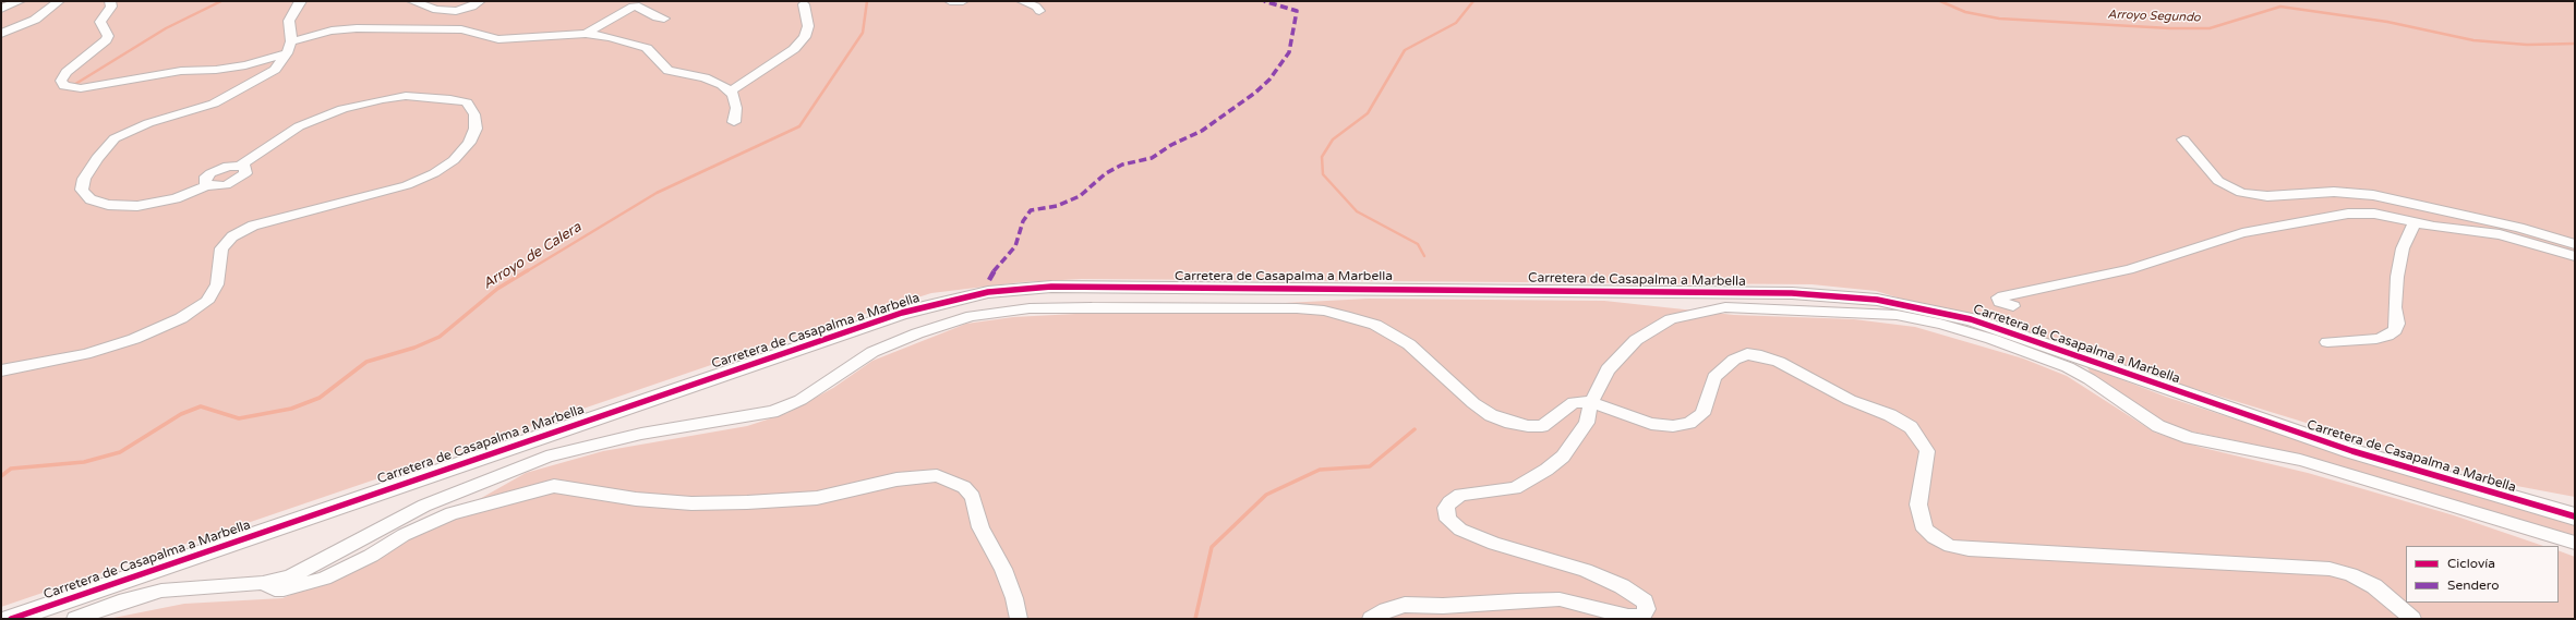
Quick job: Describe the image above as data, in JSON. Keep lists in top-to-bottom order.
{
  "streets": {
    "main road": ["Carretera de Casapalma a Marbella"]
  },
  "water": ["Arroyo Segundo", "Arroyo de Calera"],
  "legend": ["Ciclovía", "Sendero"]
}
